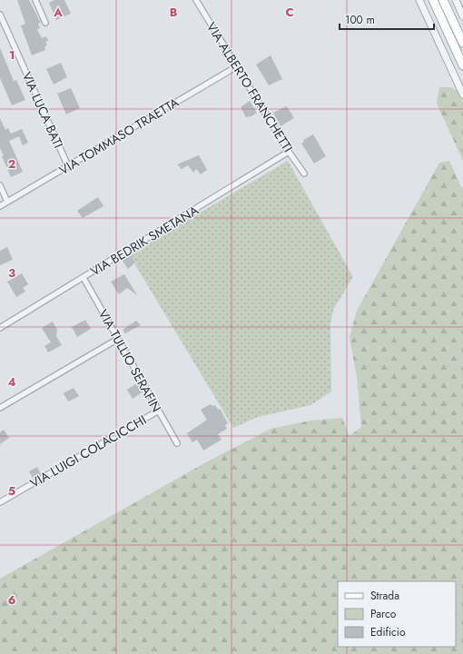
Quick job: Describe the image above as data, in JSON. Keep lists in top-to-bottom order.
{
  "streets": {
    "street": [
      "VIA ALBERTO FRANCHETTI",
      "VIA LUCA BATI",
      "VIA TOMMASO TRAETTA",
      "VIA BEDRIK SMETANA",
      "VIA TULLIO SERAFIN",
      "VIA LUIGI COLACICCHI"
    ]
  },
  "crossings": [
    ["VIA ALBERTO FRANCHETTI", "VIA TOMMASO TRAETTA"],
    ["VIA ALBERTO FRANCHETTI", "VIA BEDRIK SMETANA"],
    ["VIA LUCA BATI", "VIA TOMMASO TRAETTA"],
    ["VIA BEDRIK SMETANA", "VIA TULLIO SERAFIN"],
    ["VIA TULLIO SERAFIN", "VIA LUIGI COLACICCHI"]
  ],
  "legend": ["Strada", "Parco", "Edificio"],
  "scale_bar": "100 m",
  "grid": {
    "columns": ["A", "B", "C"],
    "rows": [
      "1",
      "2",
      "3",
      "4",
      "5",
      "6"
    ]
  }
}
